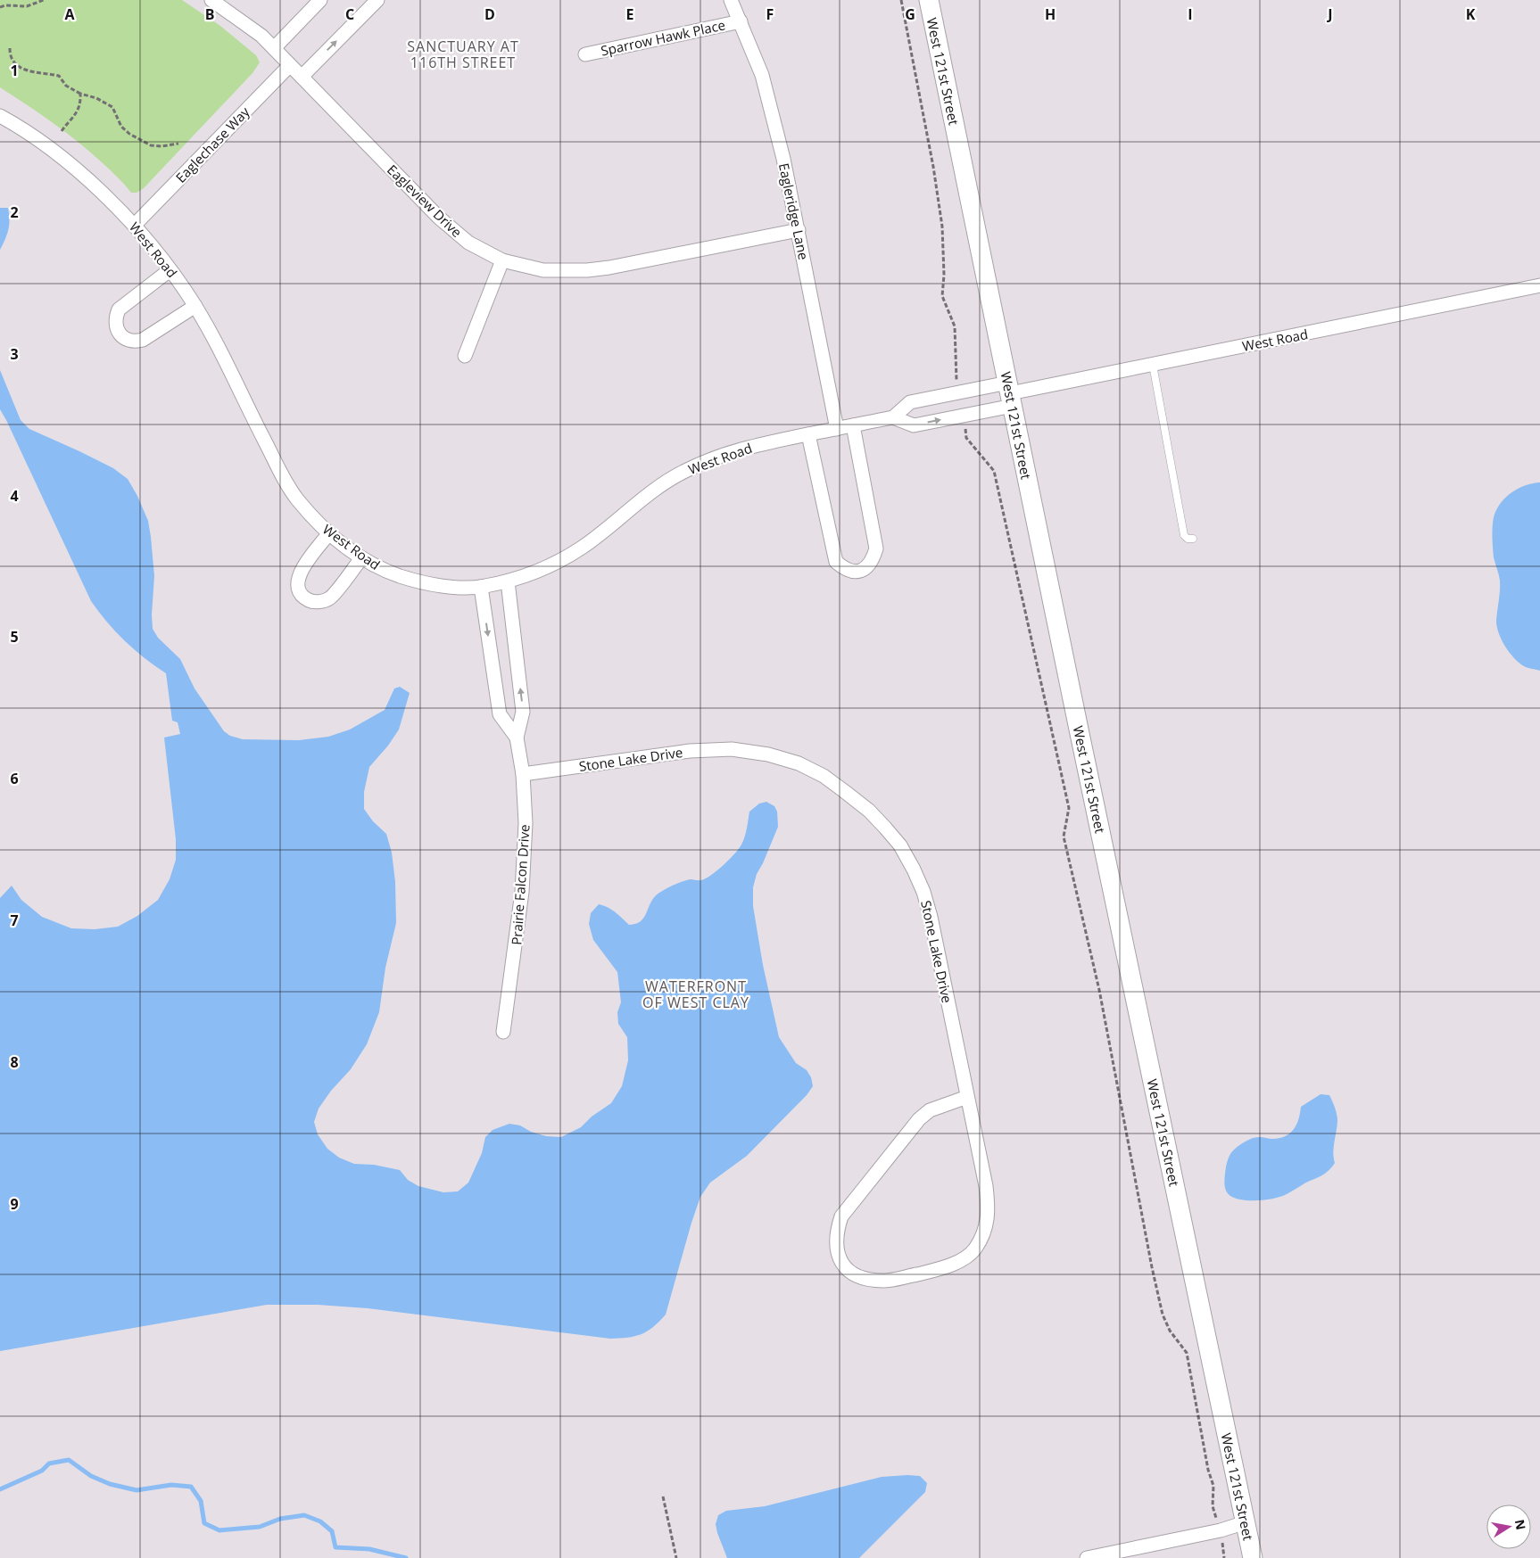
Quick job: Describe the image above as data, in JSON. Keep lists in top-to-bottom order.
{
  "streets": {
    "street": [
      "Sparrow Hawk Place",
      "West 121st Street",
      "Eaglechase Way",
      "Eagleview Drive",
      "Eagleridge Lane",
      "West Road",
      "Stone Lake Drive",
      "Prairie Falcon Drive"
    ]
  },
  "crossings": [
    ["Sparrow Hawk Place", "Eagleridge Lane"],
    ["West 121st Street", "West Road"],
    ["Eaglechase Way", "Eagleview Drive"],
    ["Eaglechase Way", "West Road"],
    ["Eagleview Drive", "Eagleridge Lane"],
    ["Eagleridge Lane", "West Road"],
    ["West Road", "Prairie Falcon Drive"],
    ["Stone Lake Drive", "Prairie Falcon Drive"]
  ],
  "districts": ["SANCTUARY AT 116TH STREET", "WATERFRONT OF WEST CLAY"],
  "north": "right",
  "grid": {
    "columns": [
      "A",
      "B",
      "C",
      "D",
      "E",
      "F",
      "G",
      "H",
      "I",
      "J",
      "K"
    ],
    "rows": [
      "1",
      "2",
      "3",
      "4",
      "5",
      "6",
      "7",
      "8",
      "9"
    ]
  }
}
